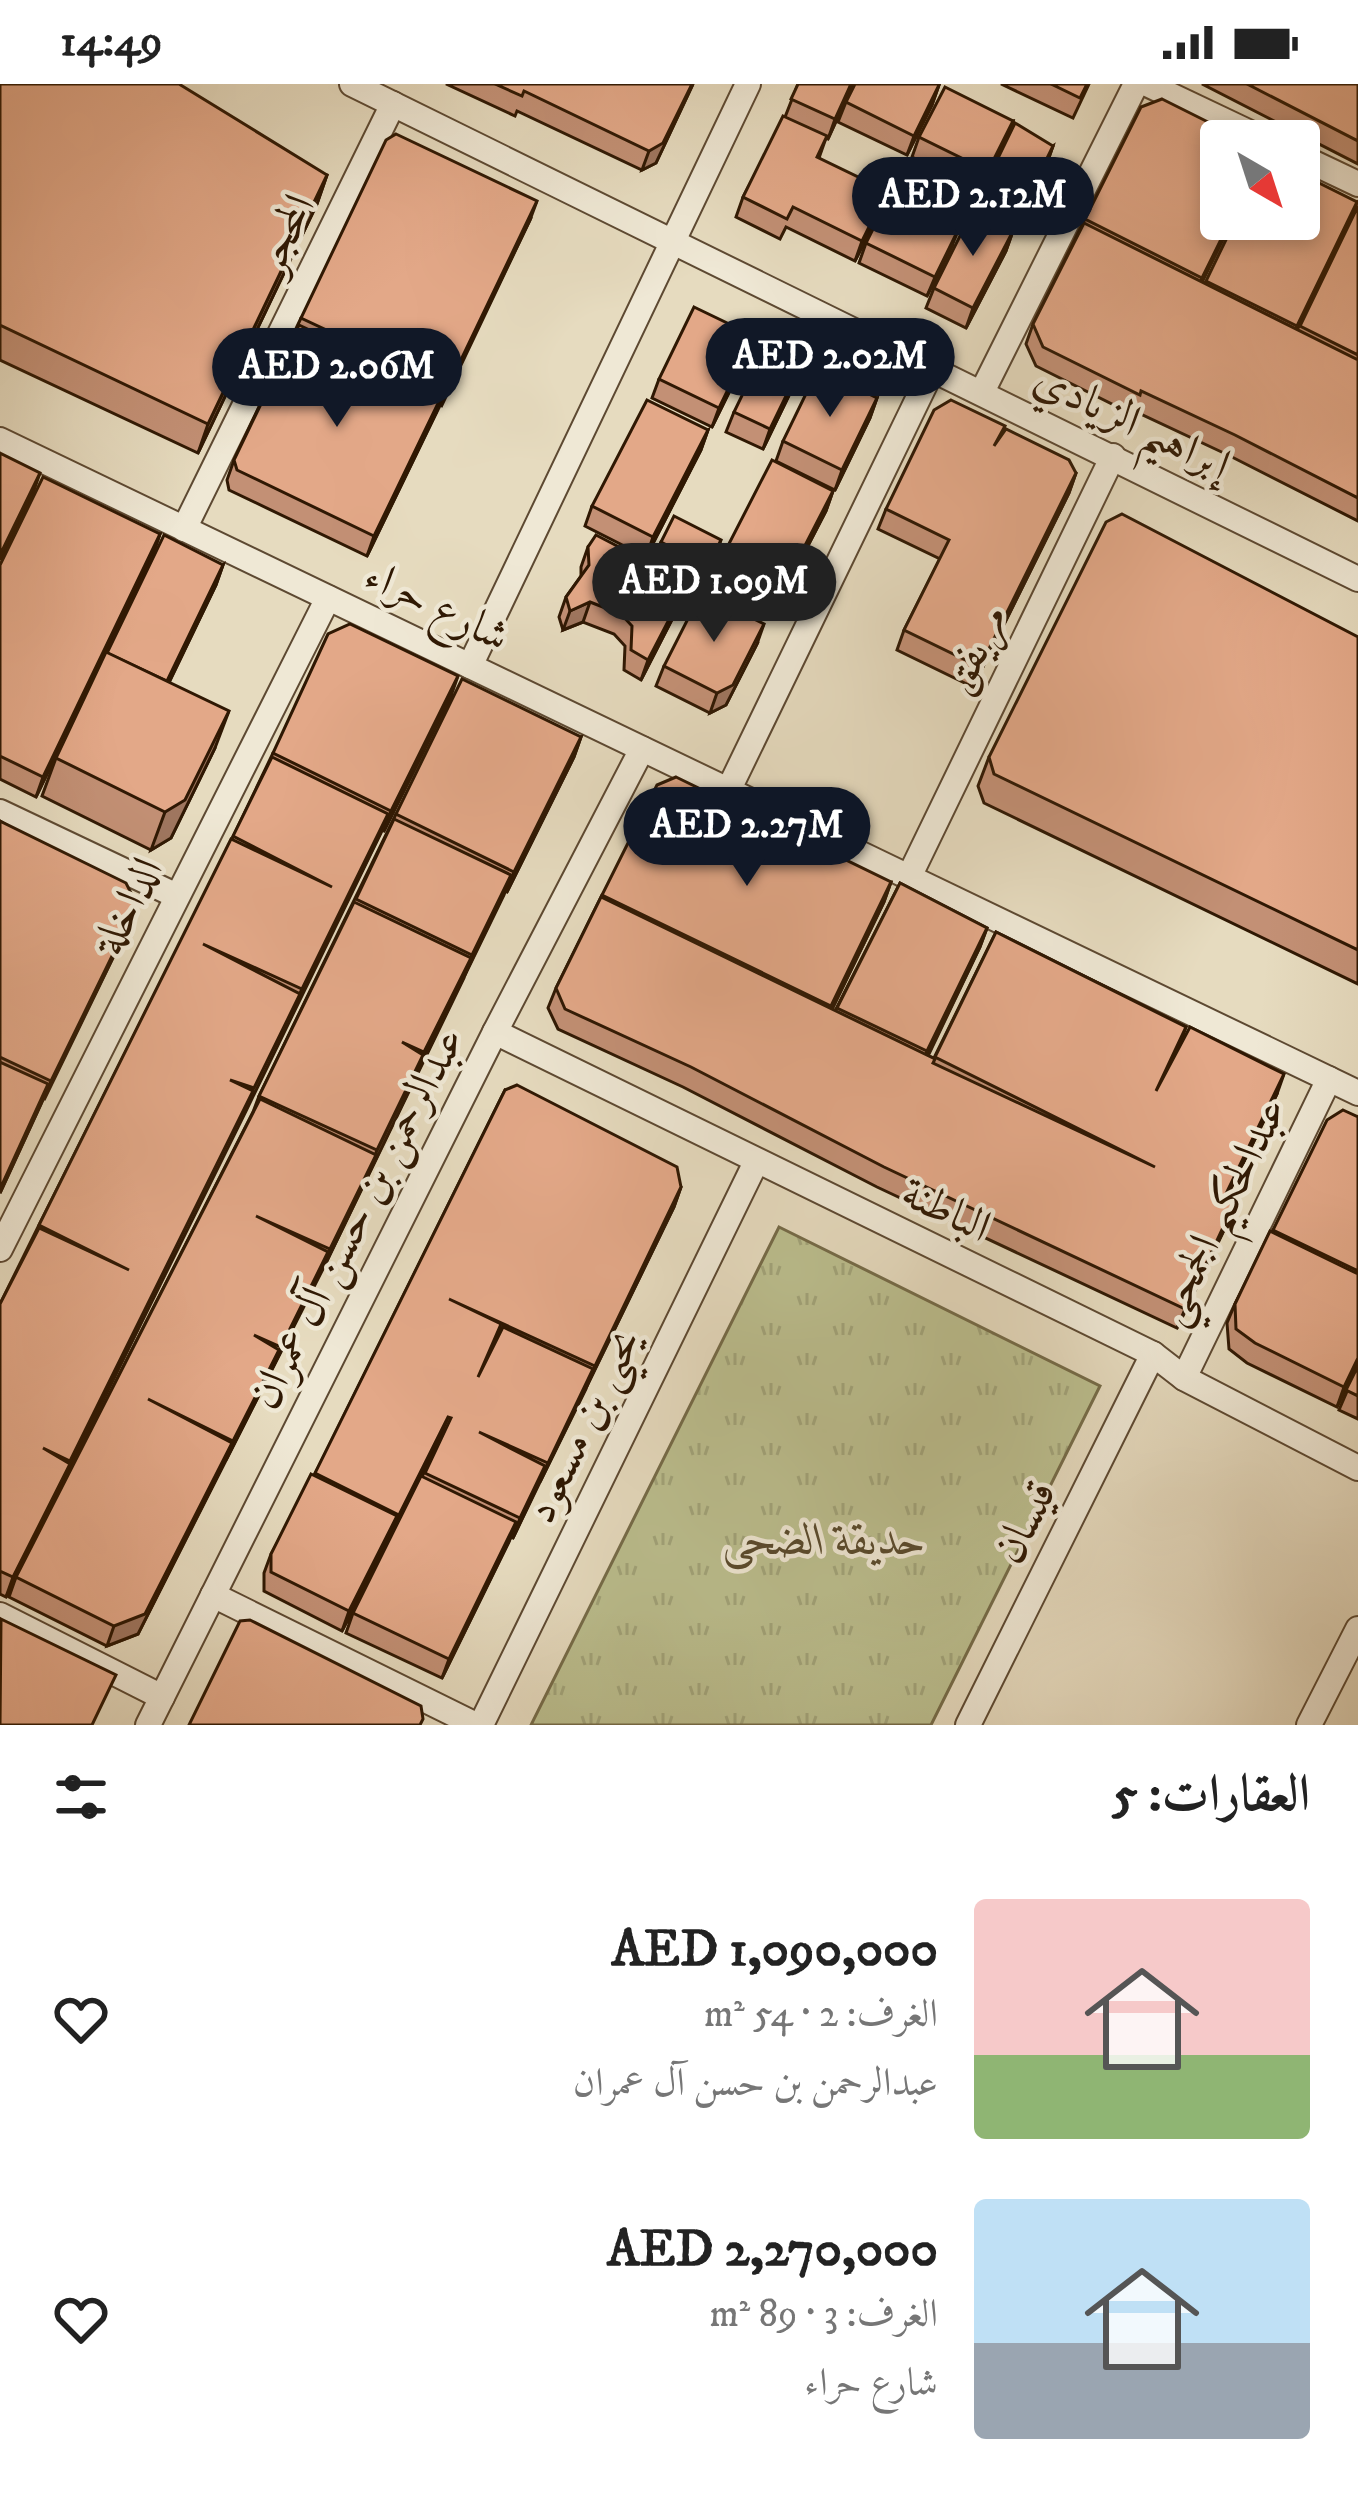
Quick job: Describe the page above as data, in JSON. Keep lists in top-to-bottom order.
{
  "streets": {
    "street": [
      "المحجر",
      "إبراهيم الزيادي",
      "شارع حراء",
      "مريفق",
      "الداخلة",
      "الباطنة",
      "عبدالحكيم الجمحي",
      "عبدالرحمن بن حسن آل عمران",
      "يحيى بن مسعود",
      "قيسان"
    ]
  },
  "crossings": [
    ["المحجر", "إبراهيم الزيادي"],
    ["المحجر", "شارع حراء"],
    ["إبراهيم الزيادي", "مريفق"],
    ["شارع حراء", "مريفق"],
    ["شارع حراء", "الداخلة"],
    ["شارع حراء", "عبدالحكيم الجمحي"],
    ["شارع حراء", "عبدالرحمن بن حسن آل عمران"],
    ["الباطنة", "عبدالحكيم الجمحي"],
    ["الباطنة", "عبدالرحمن بن حسن آل عمران"],
    ["الباطنة", "يحيى بن مسعود"],
    ["الباطنة", "قيسان"]
  ],
  "parks": ["حديقة الضحى"],
  "north": "bottom right",
  "page": {
    "status": "14:49",
    "price": [
      "AED 2.12M",
      "AED 2.02M",
      "AED 2.06M",
      "AED 1.09M",
      "AED 2.27M"
    ],
    "heading": "العقارات: 5",
    "list": [
      {
        "name": "AED 1,090,000",
        "note": "الغرف: 2 · 54 m² · عبدالرحمن بن حسن آل عمران"
      },
      {
        "name": "AED 2,270,000",
        "note": "الغرف: 3 · 89 m² · شارع حراء"
      }
    ]
  }
}
